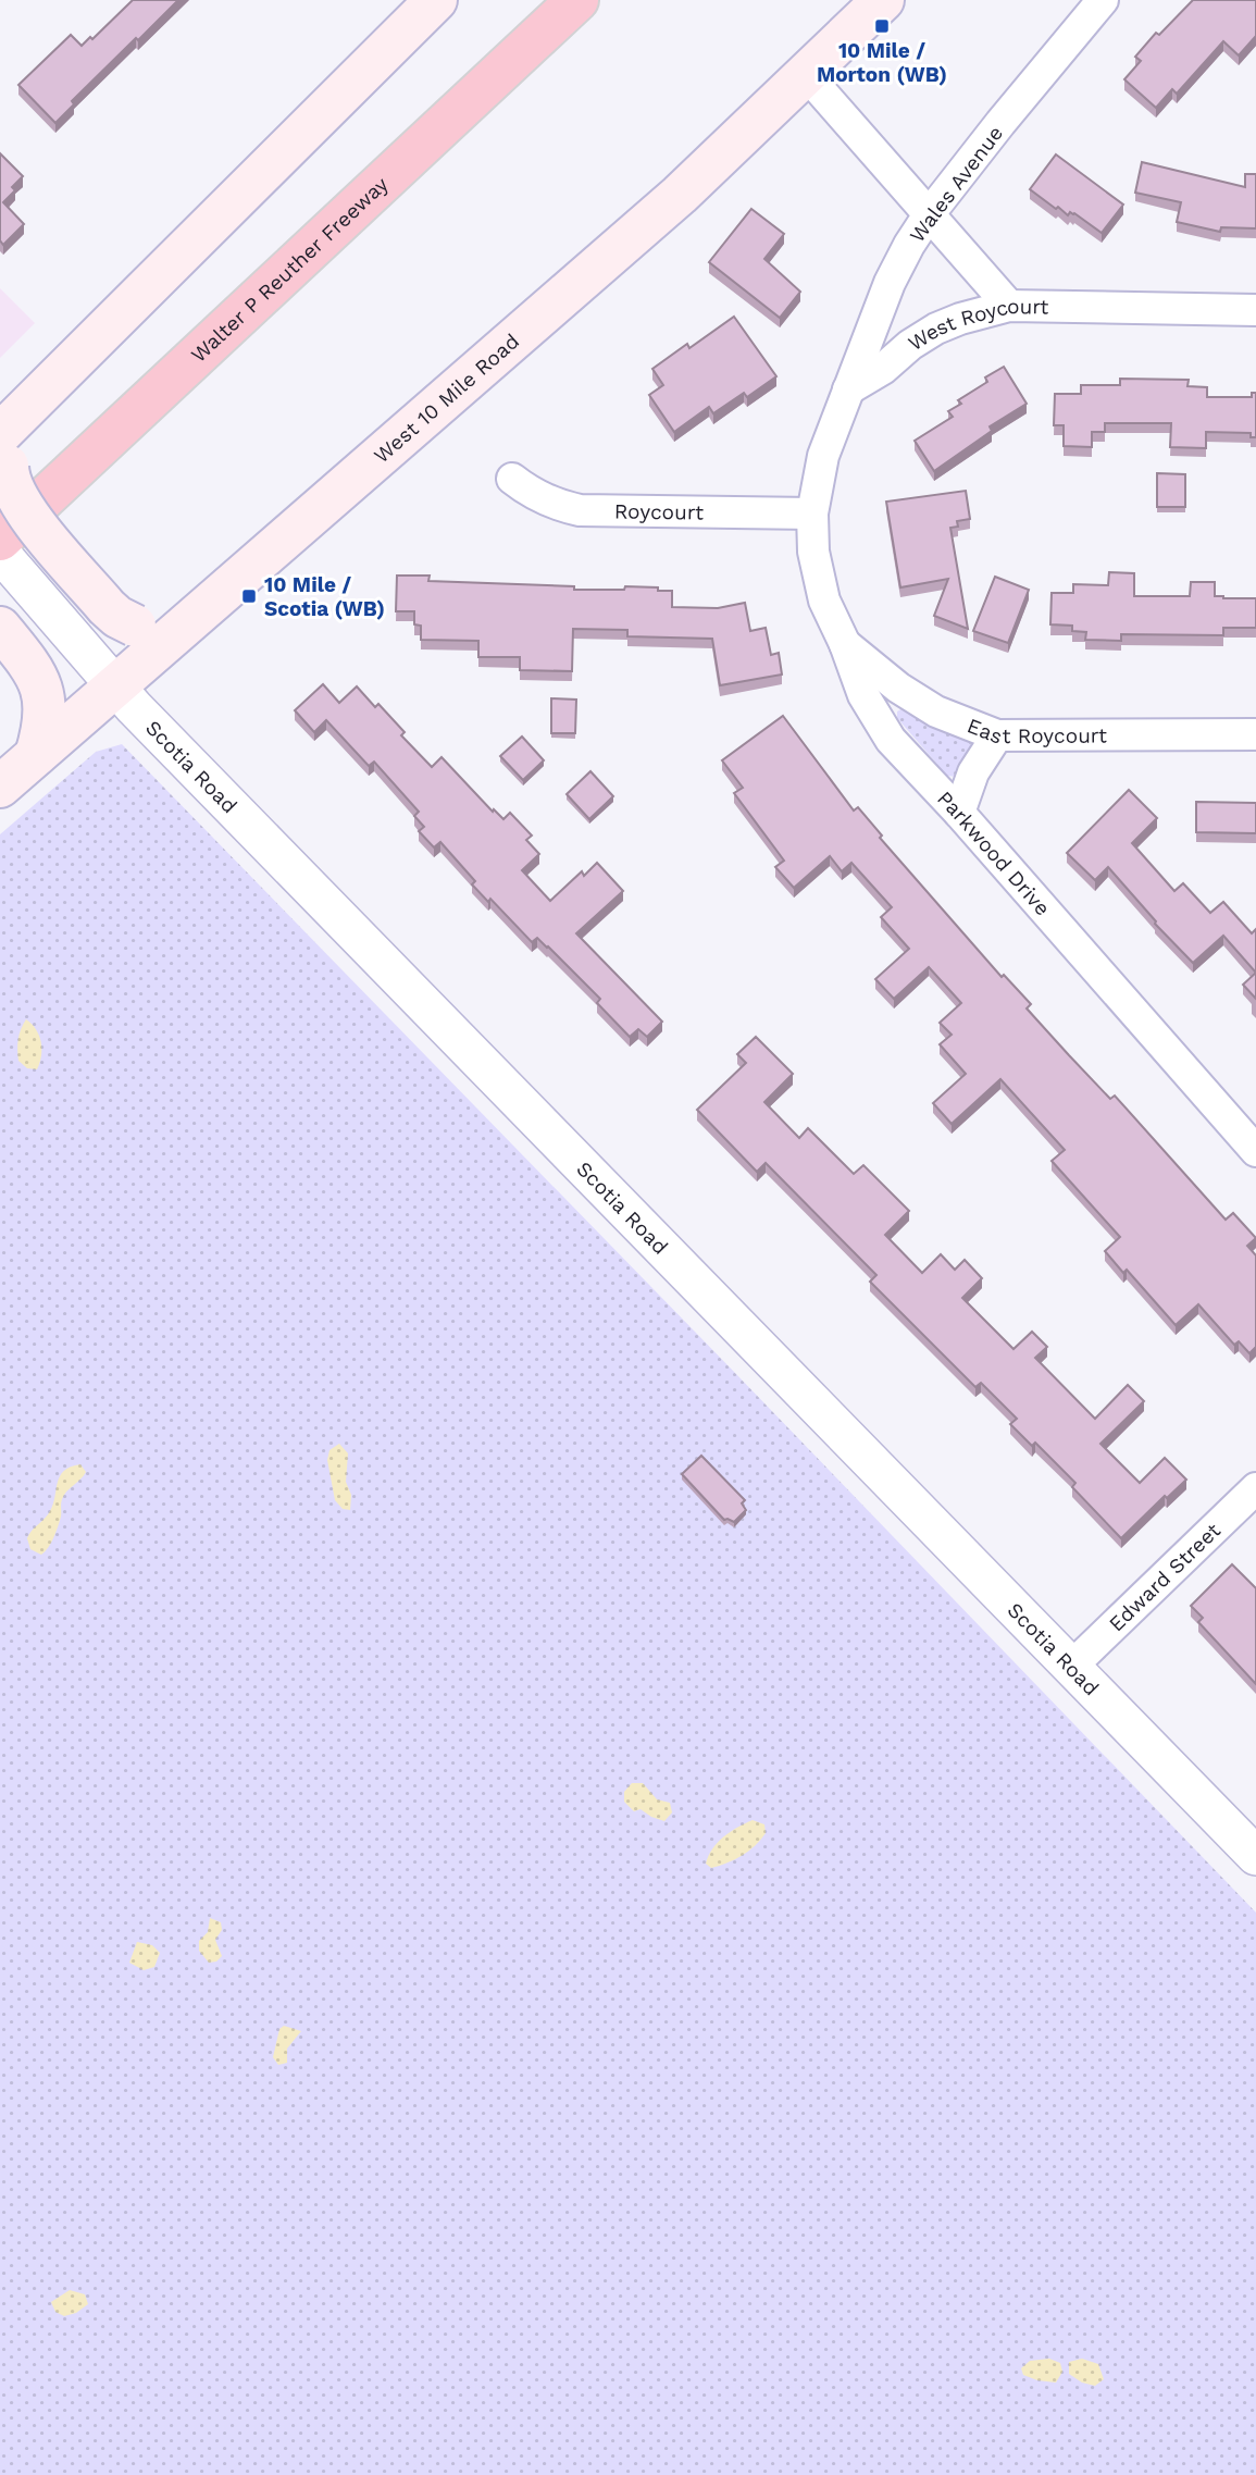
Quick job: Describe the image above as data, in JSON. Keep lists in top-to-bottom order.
{
  "streets": {
    "highway": ["Walter P Reuther Freeway"],
    "main road": ["West 10 Mile Road"],
    "street": [
      "Wales Avenue",
      "West Roycourt",
      "Roycourt",
      "East Roycourt",
      "Scotia Road",
      "Parkwood Drive",
      "Edward Street"
    ]
  },
  "crossings": [
    ["Wales Avenue", "West Roycourt"],
    ["West 10 Mile Road", "Scotia Road"],
    ["Roycourt", "Parkwood Drive"],
    ["East Roycourt", "Parkwood Drive"],
    ["Scotia Road", "Edward Street"]
  ],
  "places": {
    "transit": ["10 Mile / Morton (WB)", "10 Mile / Scotia (WB)"]
  }
}
